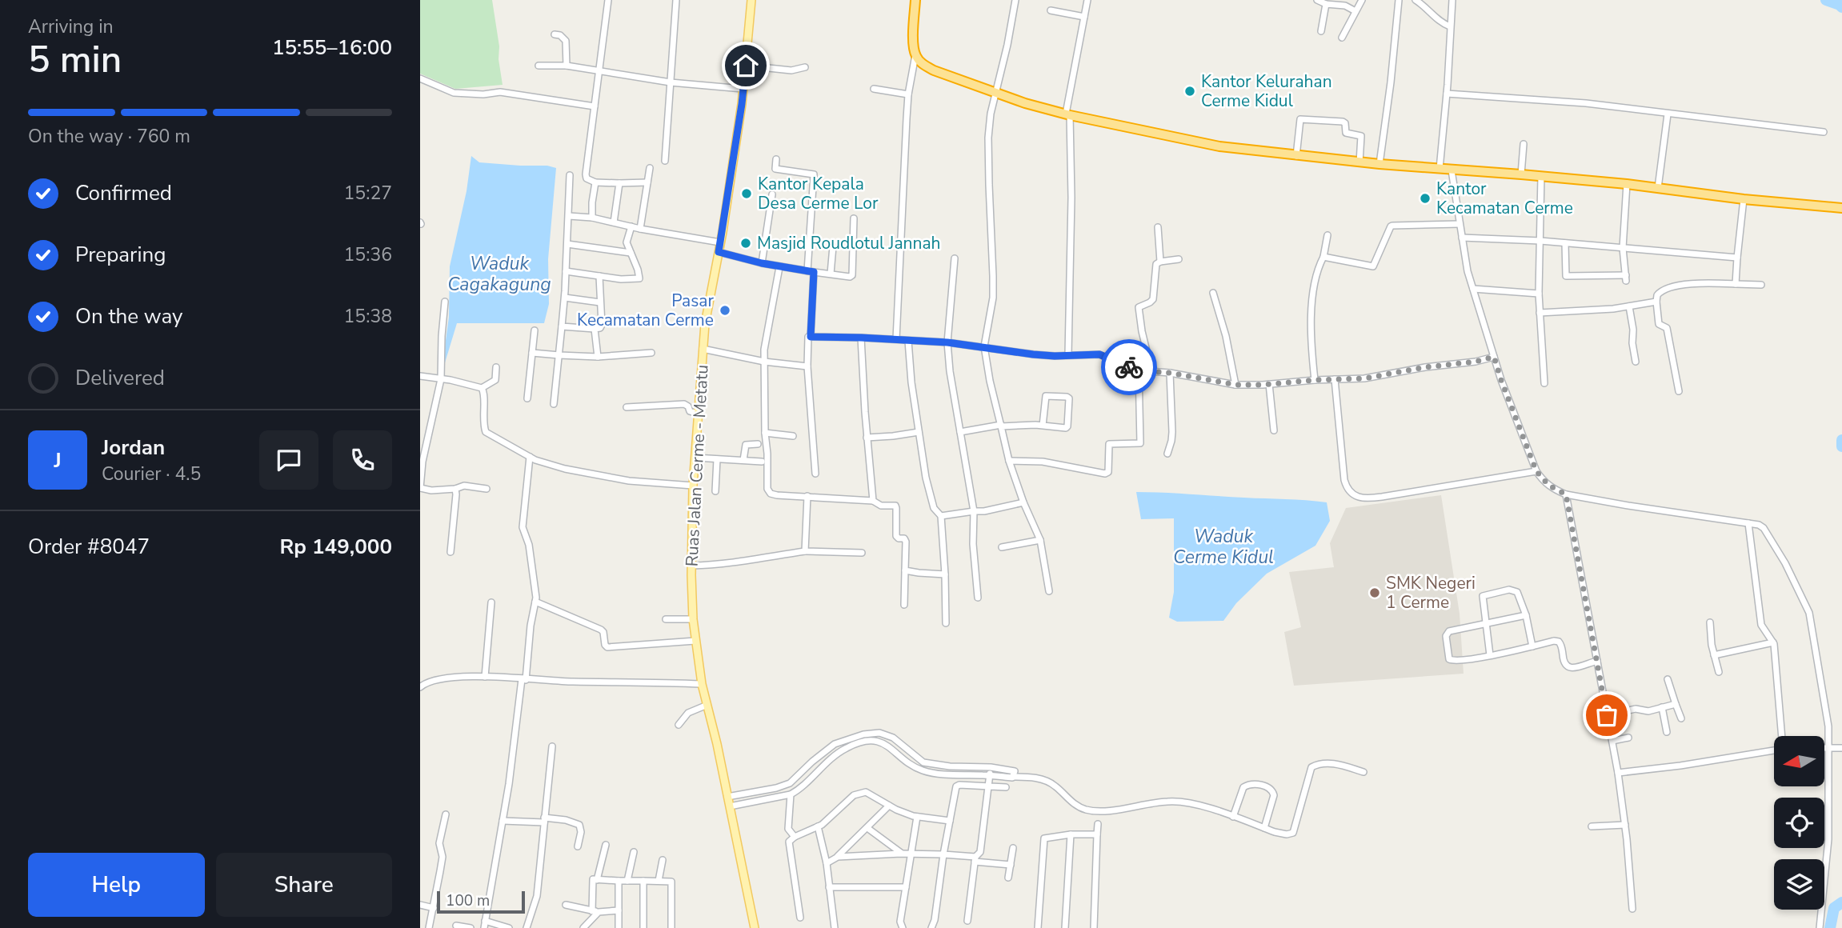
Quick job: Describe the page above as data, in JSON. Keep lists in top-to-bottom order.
{
  "streets": {
    "main road": ["Ruas Jalan Cerme - Metatu"]
  },
  "water": ["Waduk Cagakagung", "Waduk Cerme Kidul"],
  "places": [
    "Kantor Kelurahan Cerme Kidul",
    "Kantor Kepala Desa Cerme Lor",
    "Kantor Kecamatan Cerme",
    "Masjid Roudlotul Jannah",
    "Pasar Kecamatan Cerme",
    "SMK Negeri 1 Cerme"
  ],
  "scale_bar": "100 m",
  "north": "left",
  "page": {
    "heading": ["5 min", "Arriving in", "15:55–16:00"],
    "panel": [
      "Jordan",
      "Courier · 4.5",
      "Order #8047",
      "Rp 149,000"
    ],
    "bar": "On the way · 760 m",
    "list": [
      ["Confirmed", "15:27"],
      ["Preparing", "15:36"],
      ["On the way", "15:38"],
      "Delivered"
    ],
    "round": "J",
    "buttons": ["Help", "Share"],
    "scale": "100 m"
  }
}
